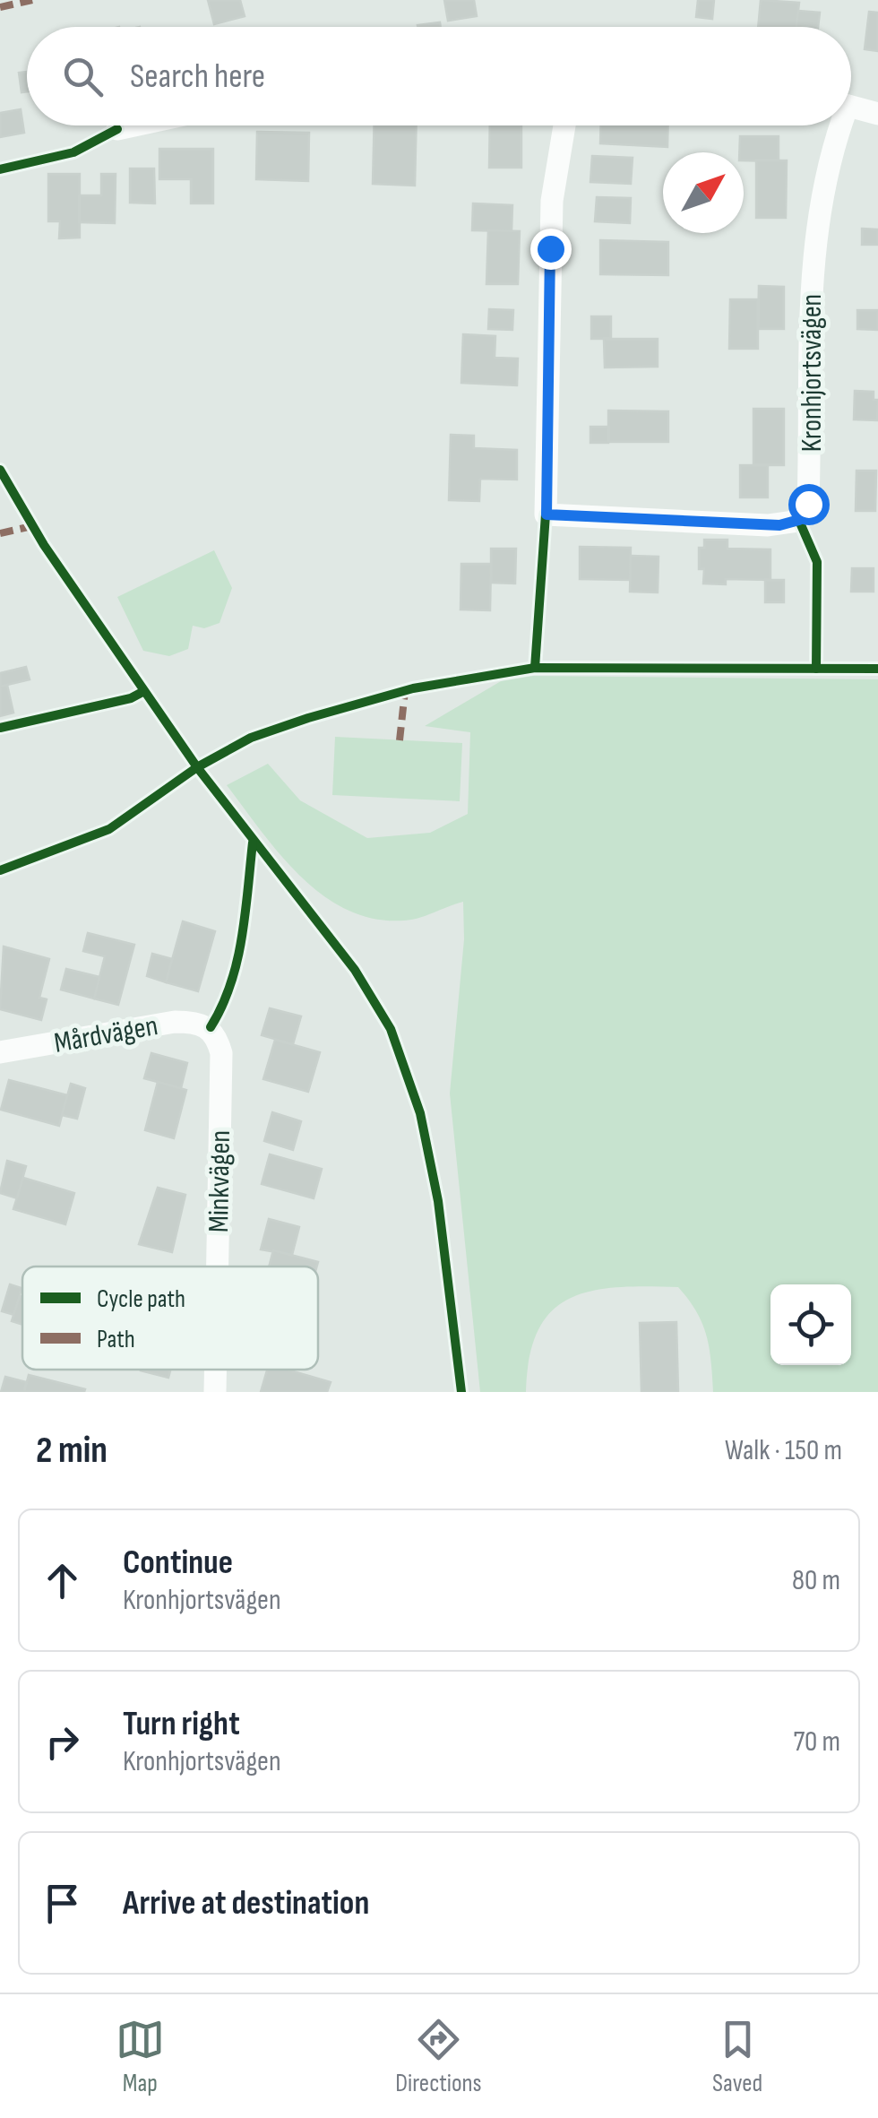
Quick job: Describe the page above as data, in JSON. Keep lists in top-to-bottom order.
{
  "streets": {
    "street": ["Kronhjortsvägen", "Mårdvägen", "Minkvägen"]
  },
  "crossings": [
    ["Mårdvägen", "Minkvägen"]
  ],
  "legend": ["Cycle path", "Path"],
  "north": "top right",
  "page": {
    "search": "Search here",
    "heading": ["2 min", "Walk · 150 m"],
    "list": [
      ["Continue", "Kronhjortsvägen", "80 m"],
      ["Turn right", "Kronhjortsvägen", "70 m"],
      "Arrive at destination"
    ],
    "nav": ["Map", "Directions", "Saved"]
  }
}
